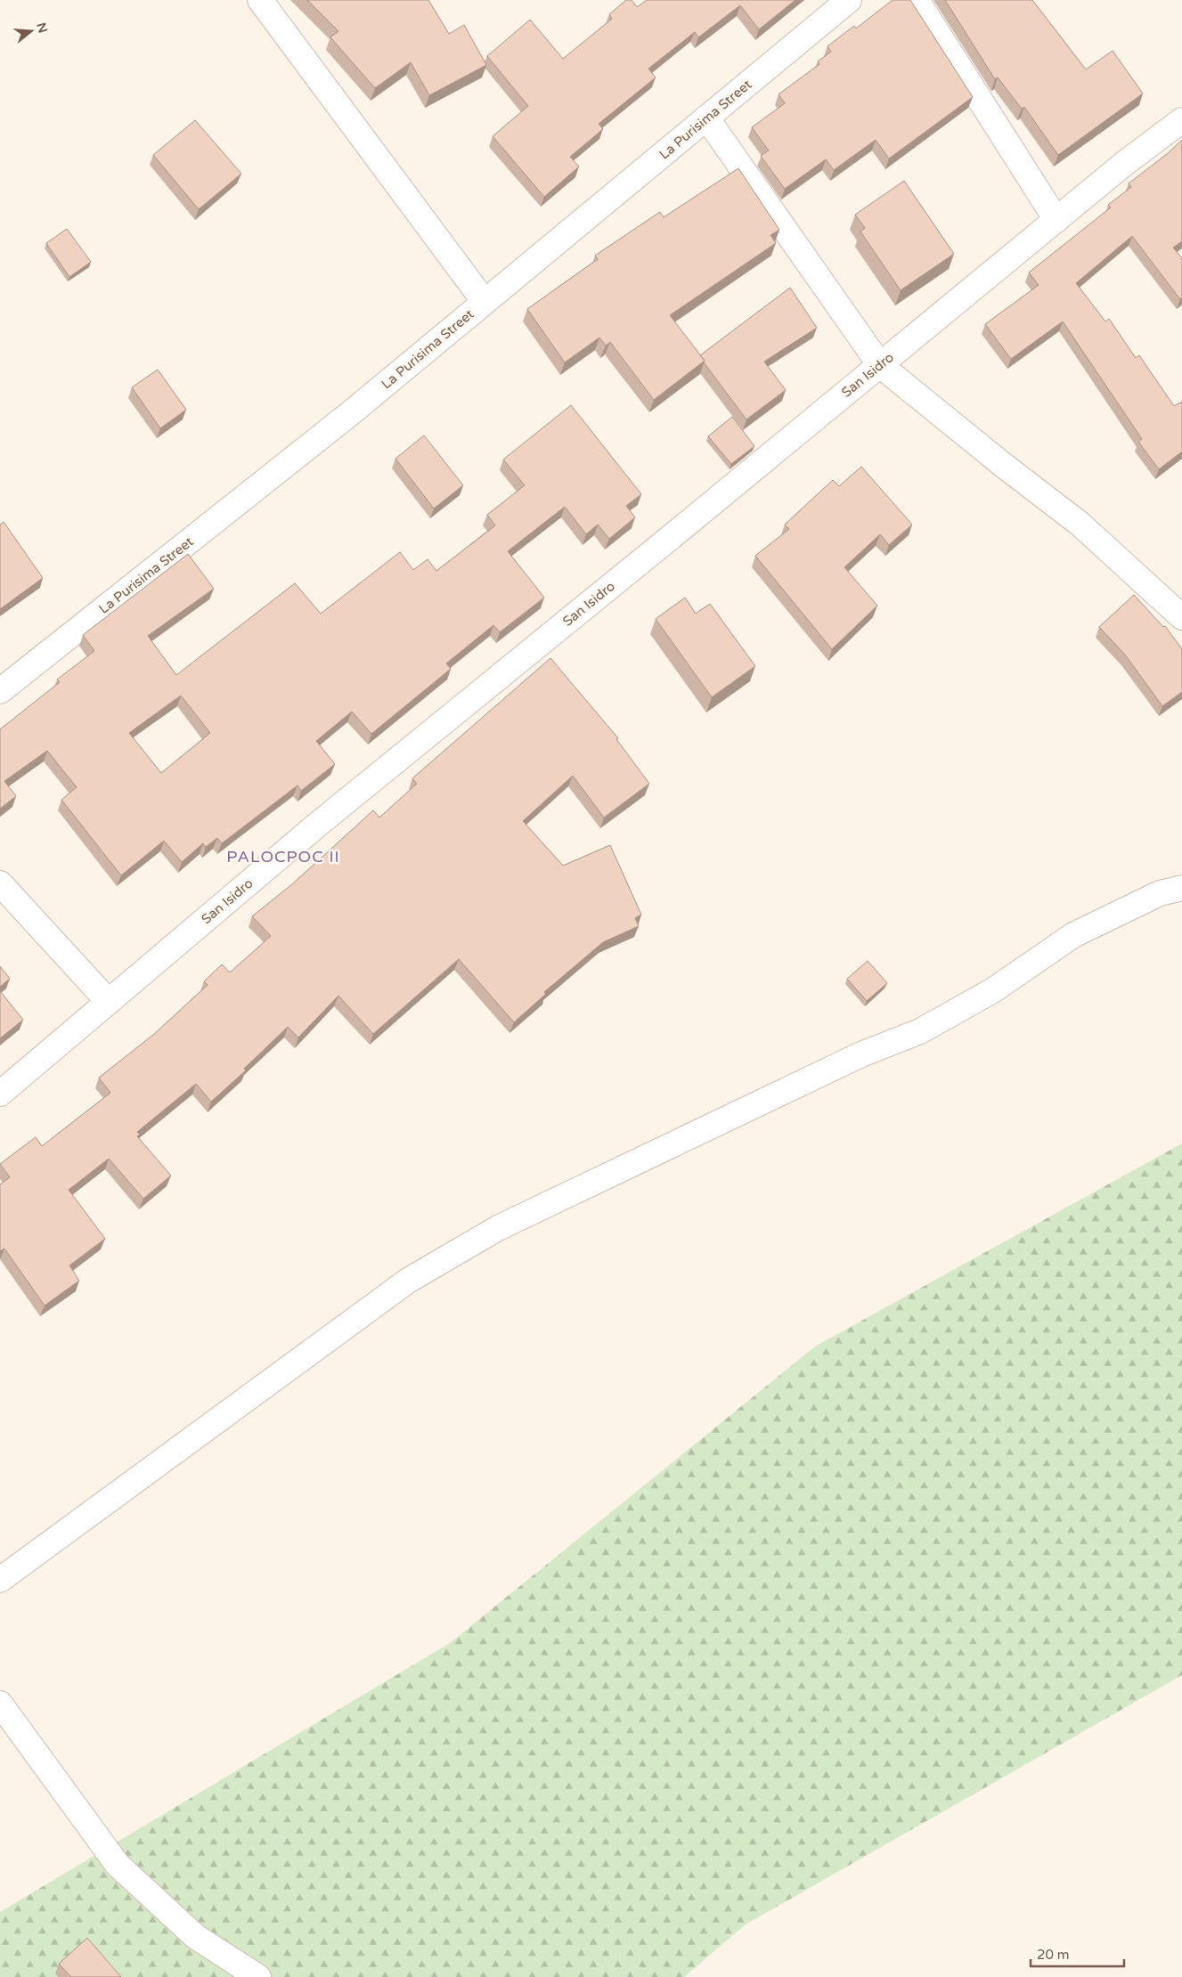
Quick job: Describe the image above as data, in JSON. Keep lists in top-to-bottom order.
{
  "streets": {
    "street": ["La Purisima Street", "San Isidro"]
  },
  "districts": ["PALOCPOC II"],
  "scale_bar": "20 m",
  "north": "right"
}
